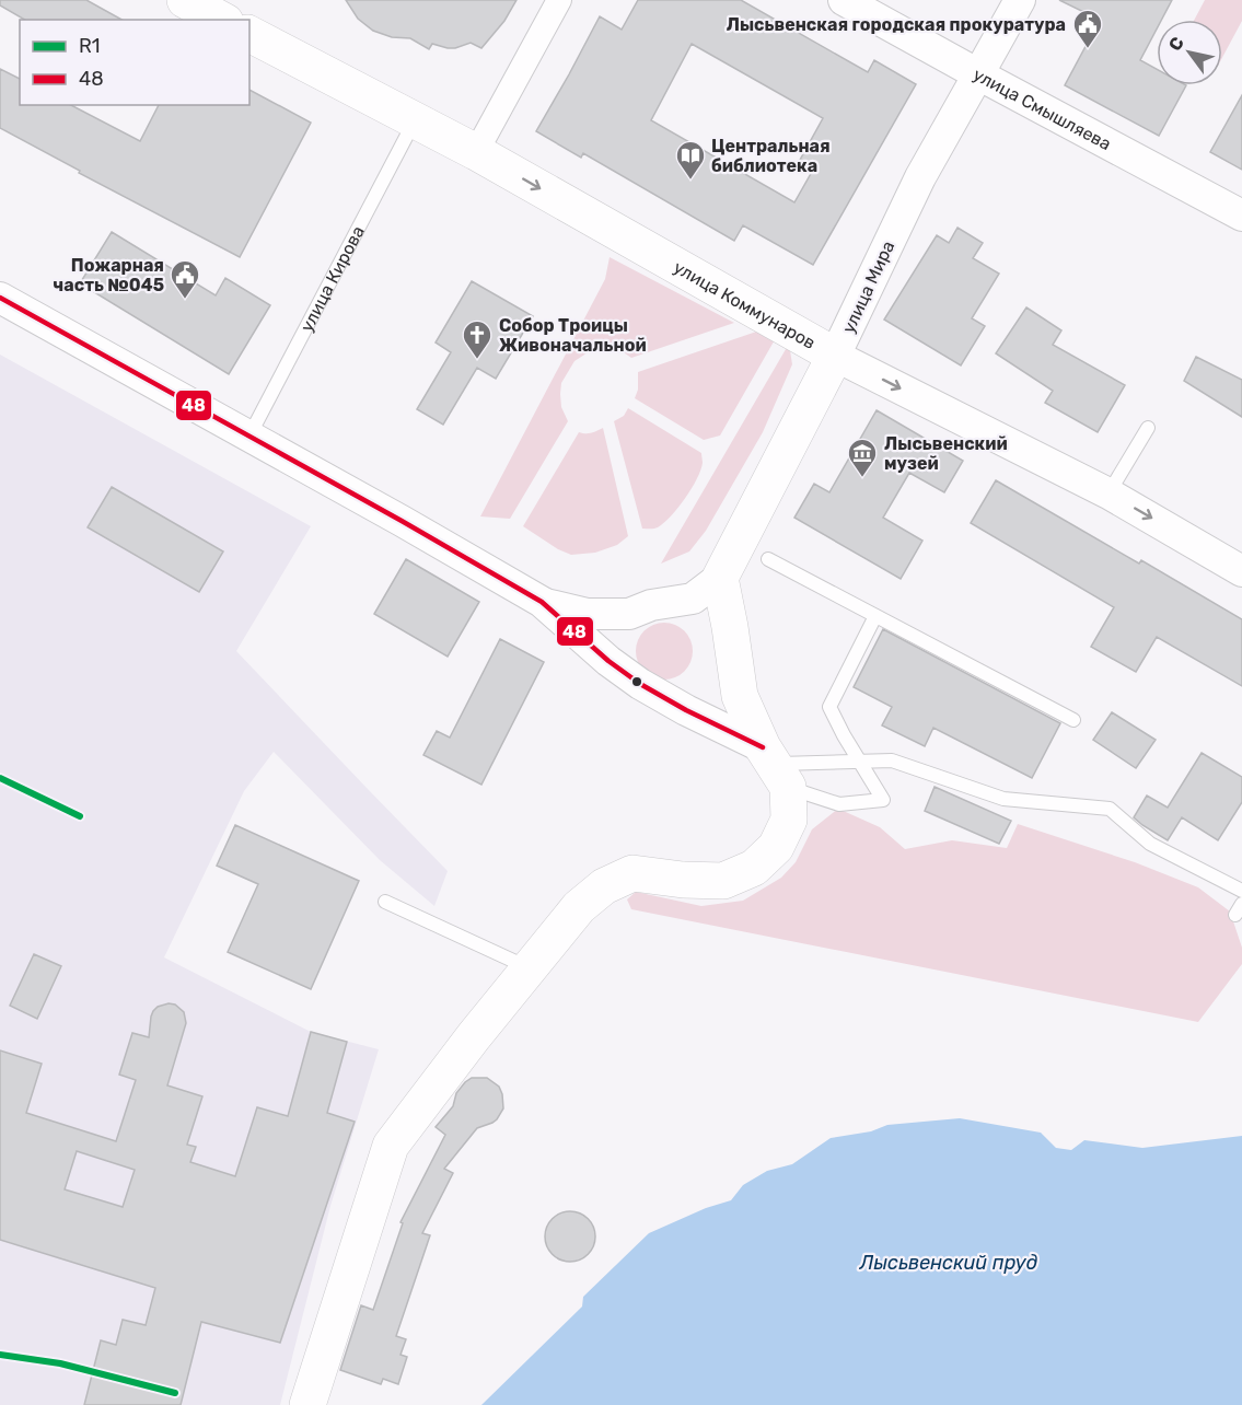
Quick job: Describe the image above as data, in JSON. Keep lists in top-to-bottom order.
{
  "streets": {
    "main road": ["улица Мира", "улица Коммунаров"],
    "street": ["улица Смышляева"],
    "lane": ["улица Кирова"]
  },
  "crossings": [
    ["улица Смышляева", "улица Мира"],
    ["улица Кирова", "улица Коммунаров"],
    ["улица Мира", "улица Коммунаров"]
  ],
  "one_way": ["улица Коммунаров"],
  "water": ["Лысьвенский пруд"],
  "places": {
    "public building": ["Лысьвенская городская прокуратура", "Пожарная часть №045"],
    "library": ["Центральная библиотека"],
    "church": ["Собор Троицы Живоначальной"],
    "museum": ["Лысьвенский музей"]
  },
  "lines": ["transit line 48", "transit line R1"],
  "legend": ["R1", "48"],
  "north": "top left"
}
